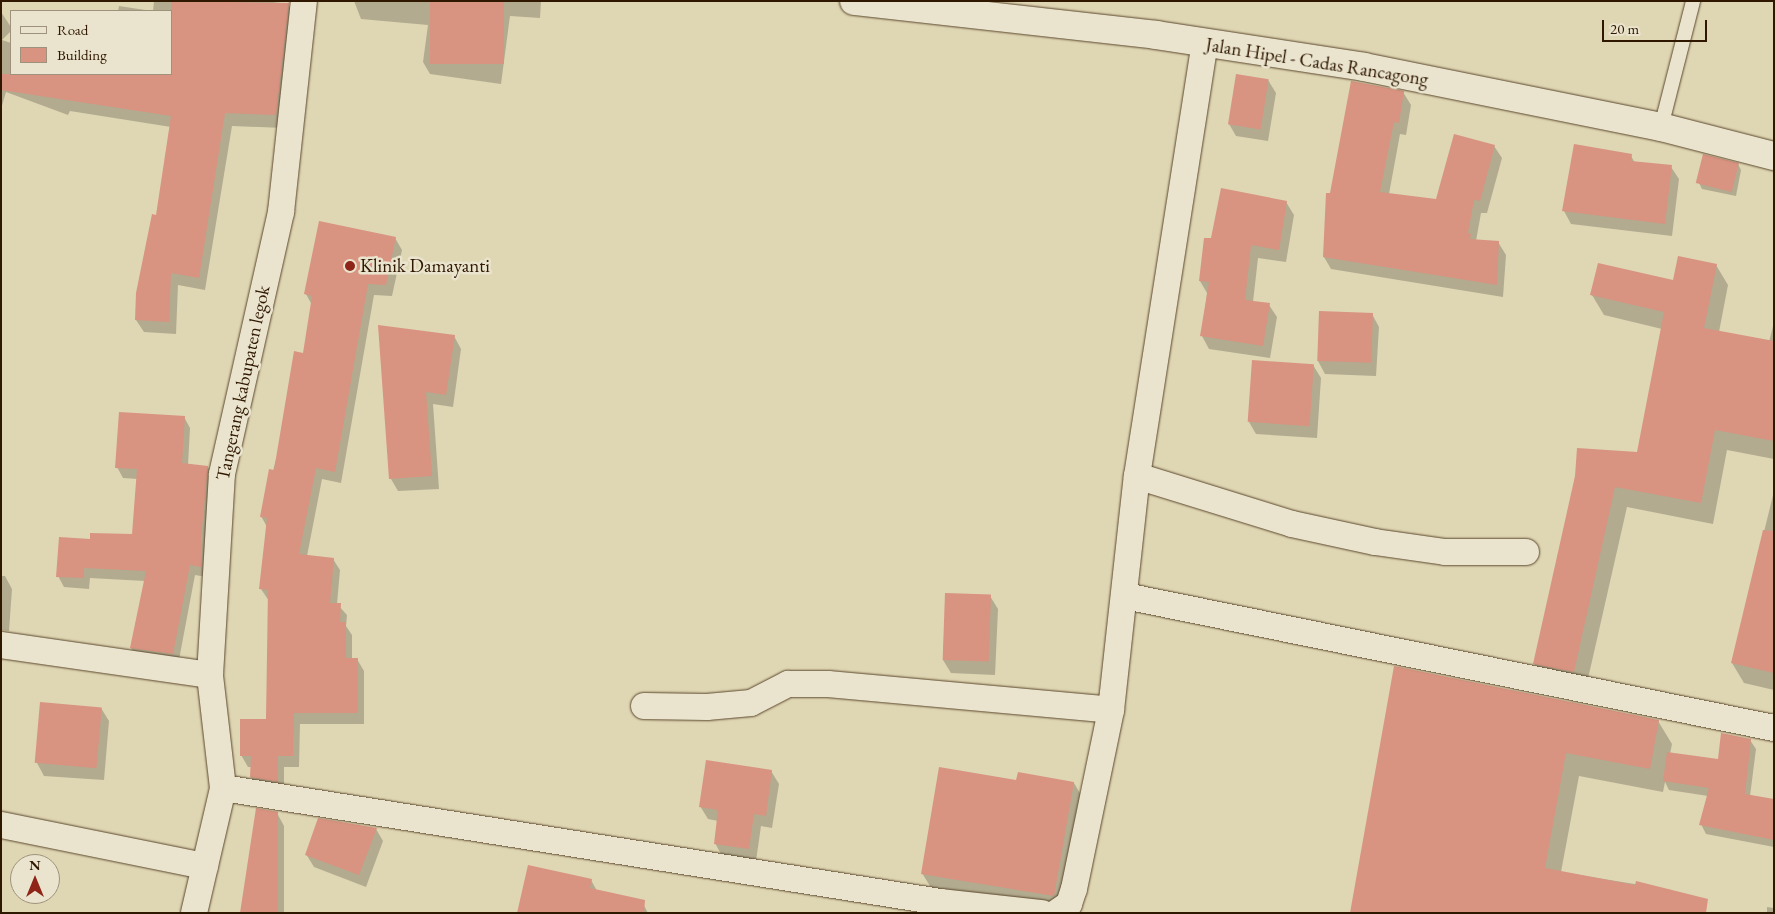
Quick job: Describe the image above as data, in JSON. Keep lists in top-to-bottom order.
{
  "streets": {
    "street": ["Jalan Hipel - Cadas Rancagong", "Tangerang kabupaten legok"]
  },
  "places": ["Klinik Damayanti"],
  "legend": ["Road", "Building"],
  "scale_bar": "20 m",
  "north": "top"
}
